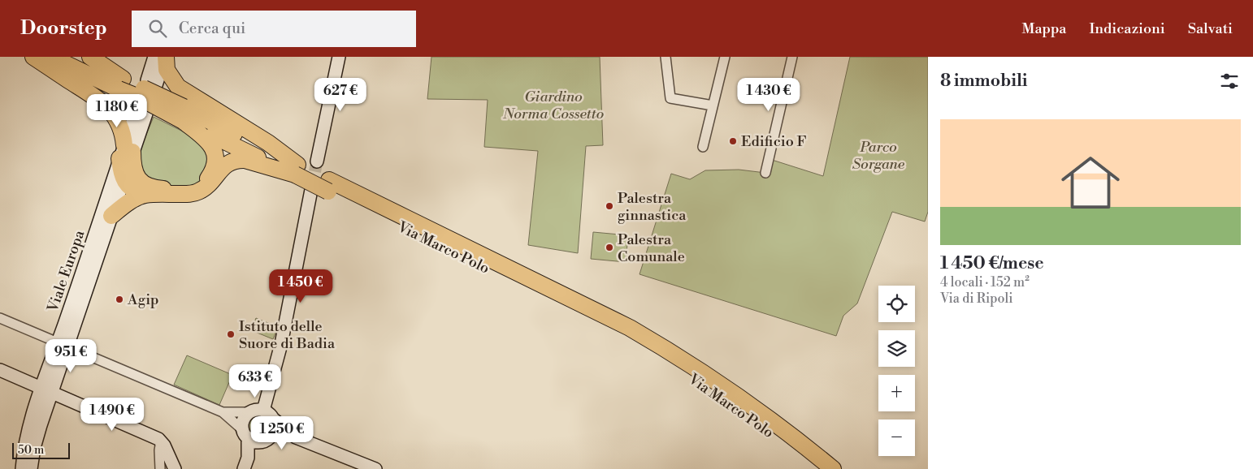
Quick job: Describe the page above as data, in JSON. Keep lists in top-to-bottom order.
{
  "streets": {
    "highway": ["Via Marco Polo"],
    "street": ["Viale Europa"]
  },
  "parks": ["Giardino Norma Cossetto", "Parco Sorgane"],
  "places": [
    "Edificio F",
    "Palestra ginnastica",
    "Palestra Comunale",
    "Agip",
    "Istituto delle Suore di Badia"
  ],
  "scale_bar": "50 m",
  "page": {
    "header": "Doorstep",
    "search": "Cerca qui",
    "nav": ["Mappa", "Indicazioni", "Salvati"],
    "heading": "8 immobili",
    "price": [
      "627 €",
      "1 430 €",
      "1 180 €",
      "1 450 €",
      "951 €",
      "633 €",
      "1 490 €",
      "1 250 €"
    ],
    "list": [
      {
        "name": "1 450 €/mese",
        "note": "4 locali · 152 m² · Via di Ripoli"
      }
    ],
    "map_buttons": ["+", "−"],
    "scale": "50 m"
  }
}
